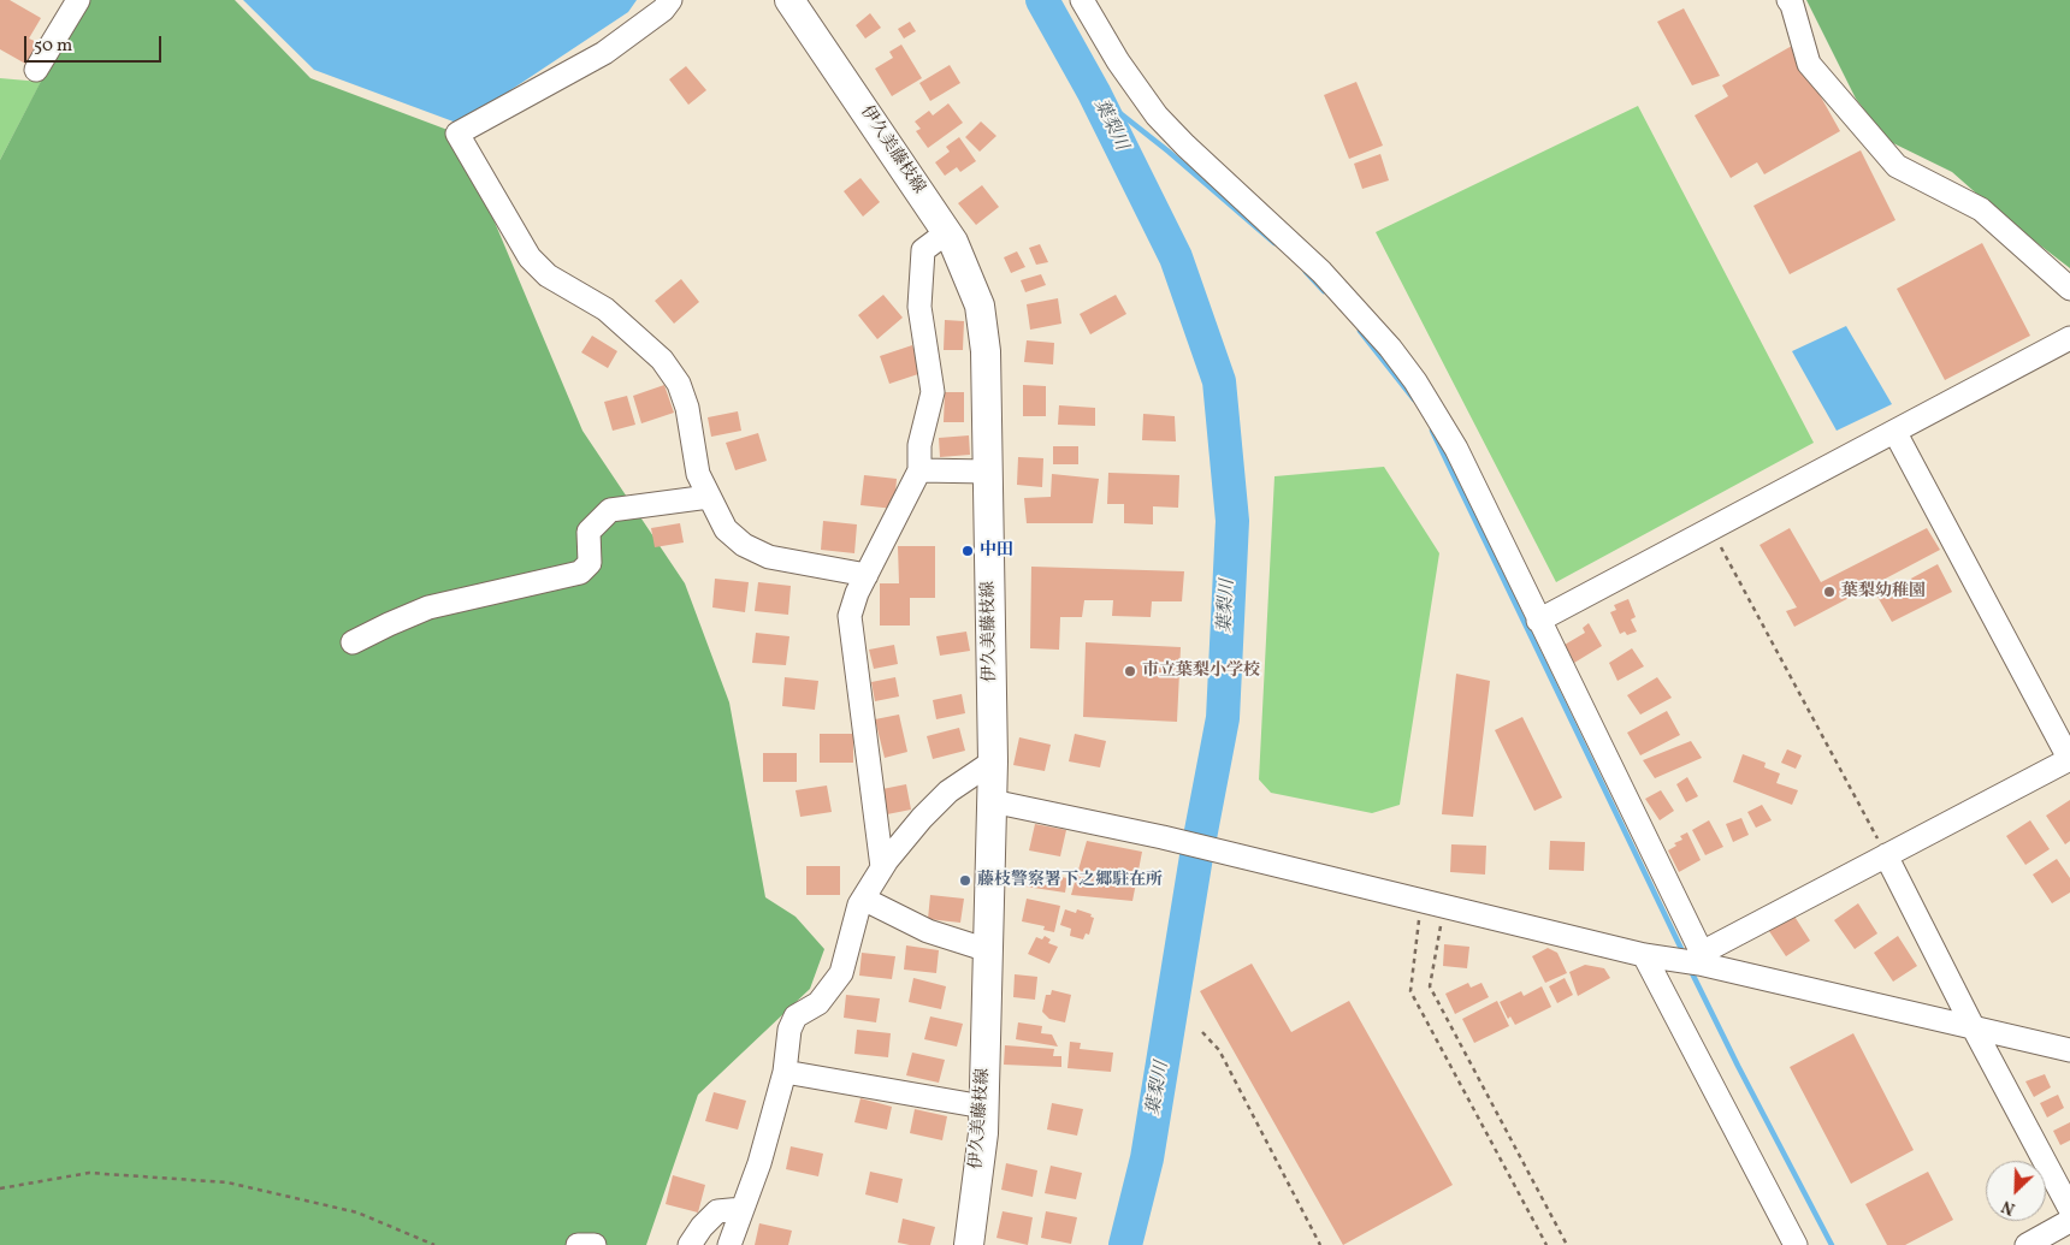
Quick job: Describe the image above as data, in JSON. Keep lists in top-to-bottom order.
{
  "streets": {
    "main road": ["伊久美藤枝線"]
  },
  "water": ["葉梨川"],
  "places": [
    "中田",
    "葉梨幼稚園",
    "市立葉梨小学校",
    "藤枝警察署下之郷駐在所"
  ],
  "scale_bar": "50 m",
  "north": "bottom left"
}
